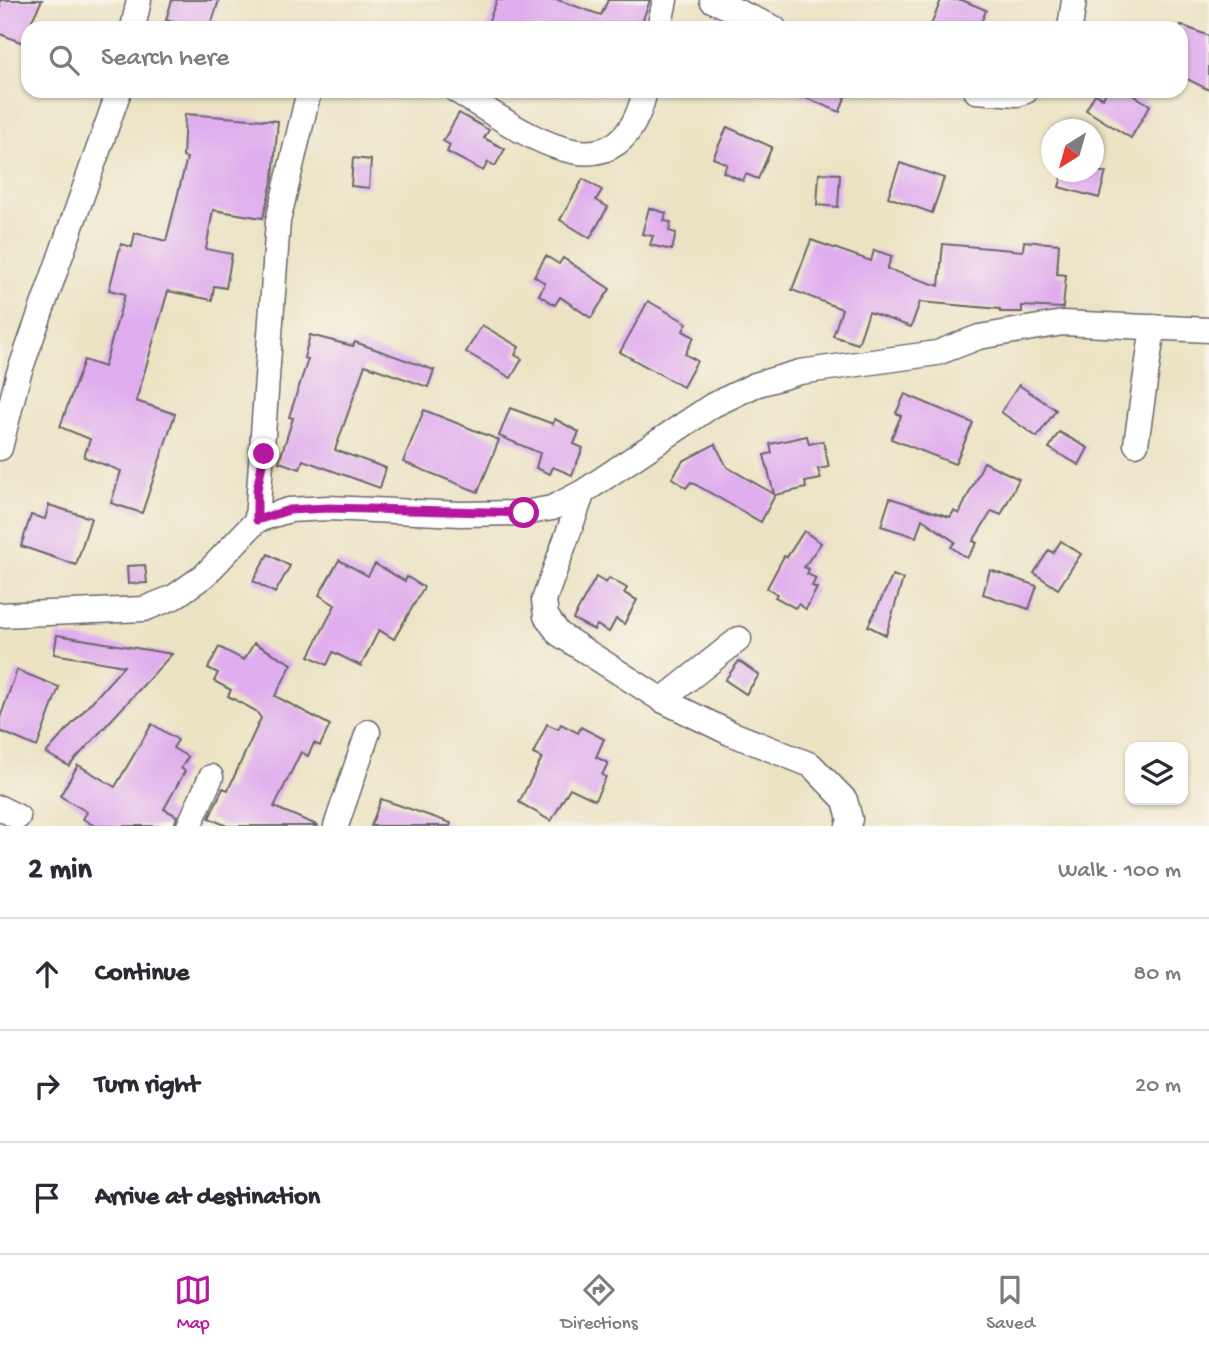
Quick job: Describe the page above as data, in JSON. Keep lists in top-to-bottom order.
{
  "north": "bottom left",
  "page": {
    "search": "Search here",
    "heading": ["2 min", "Walk · 100 m"],
    "list": [
      ["Continue", "80 m"],
      ["Turn right", "20 m"],
      "Arrive at destination"
    ],
    "nav": ["Map", "Directions", "Saved"]
  }
}
